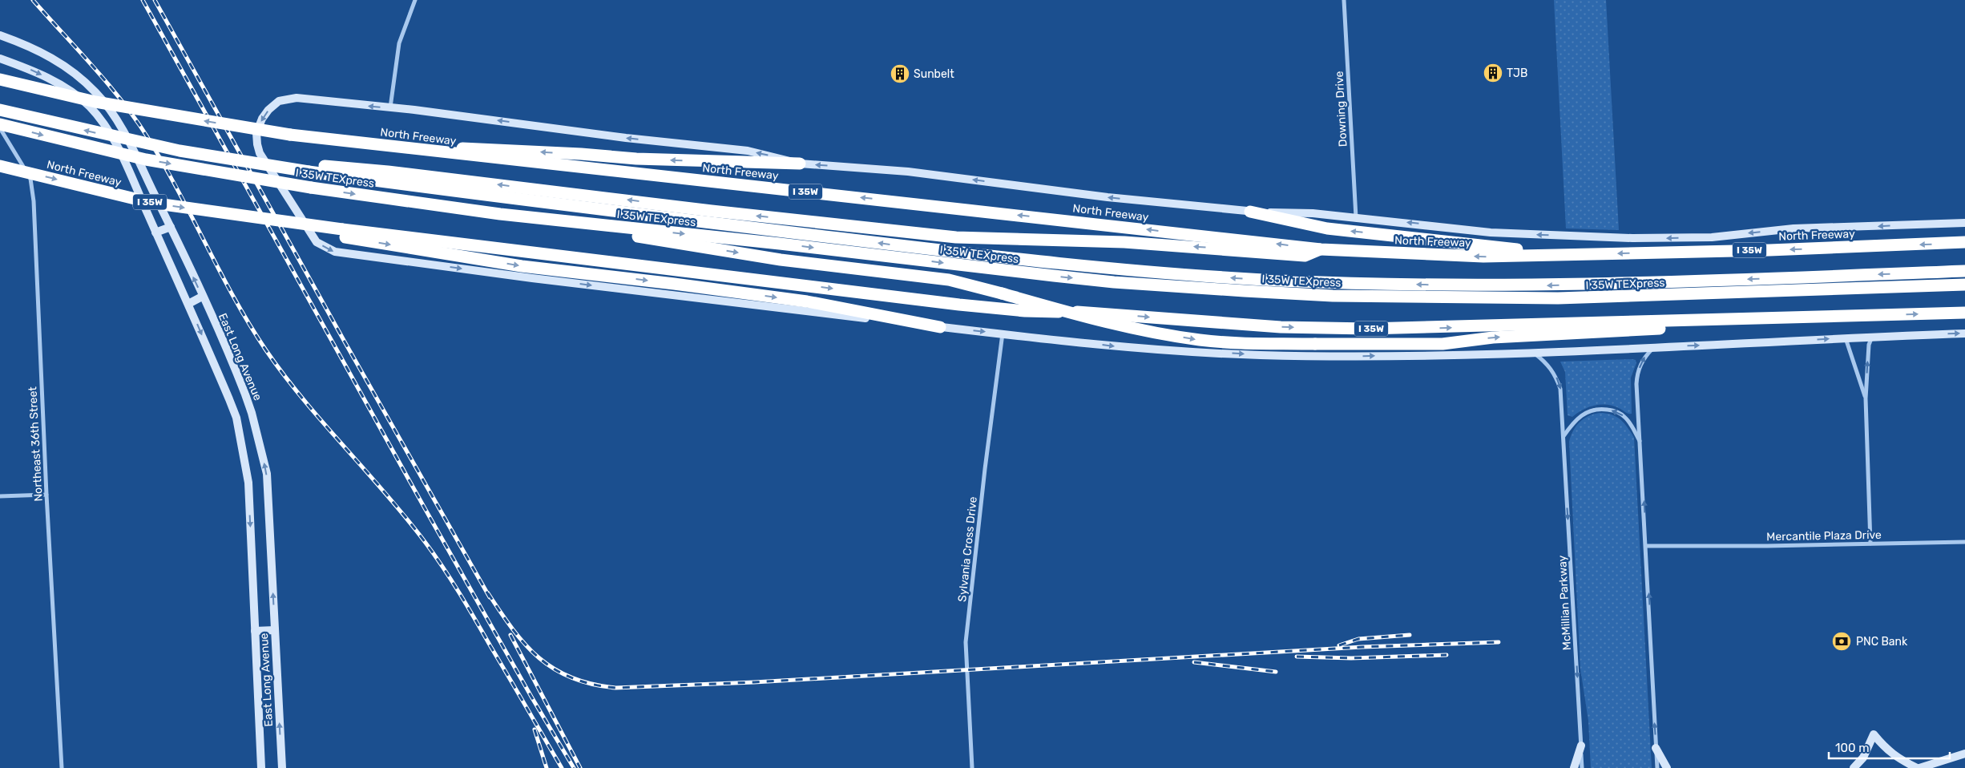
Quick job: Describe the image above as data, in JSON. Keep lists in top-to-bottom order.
{
  "streets": {
    "highway": ["North Freeway", "I 35W TEXpress", "I 35W"],
    "main road": ["East Long Avenue"],
    "street": [
      "Downing Drive",
      "Northeast 36th Street",
      "Mercantile Plaza Drive",
      "Sylvania Cross Drive",
      "McMillian Parkway"
    ]
  },
  "crossings": [
    ["Downing Drive", "North Freeway"],
    ["North Freeway", "I 35W"],
    ["North Freeway", "Sylvania Cross Drive"],
    ["North Freeway", "McMillian Parkway"]
  ],
  "one_way": ["McMillian Parkway"],
  "places": {
    "building": ["TJB", "Sunbelt"],
    "bank": ["PNC Bank"]
  },
  "scale_bar": "100 m"
}
